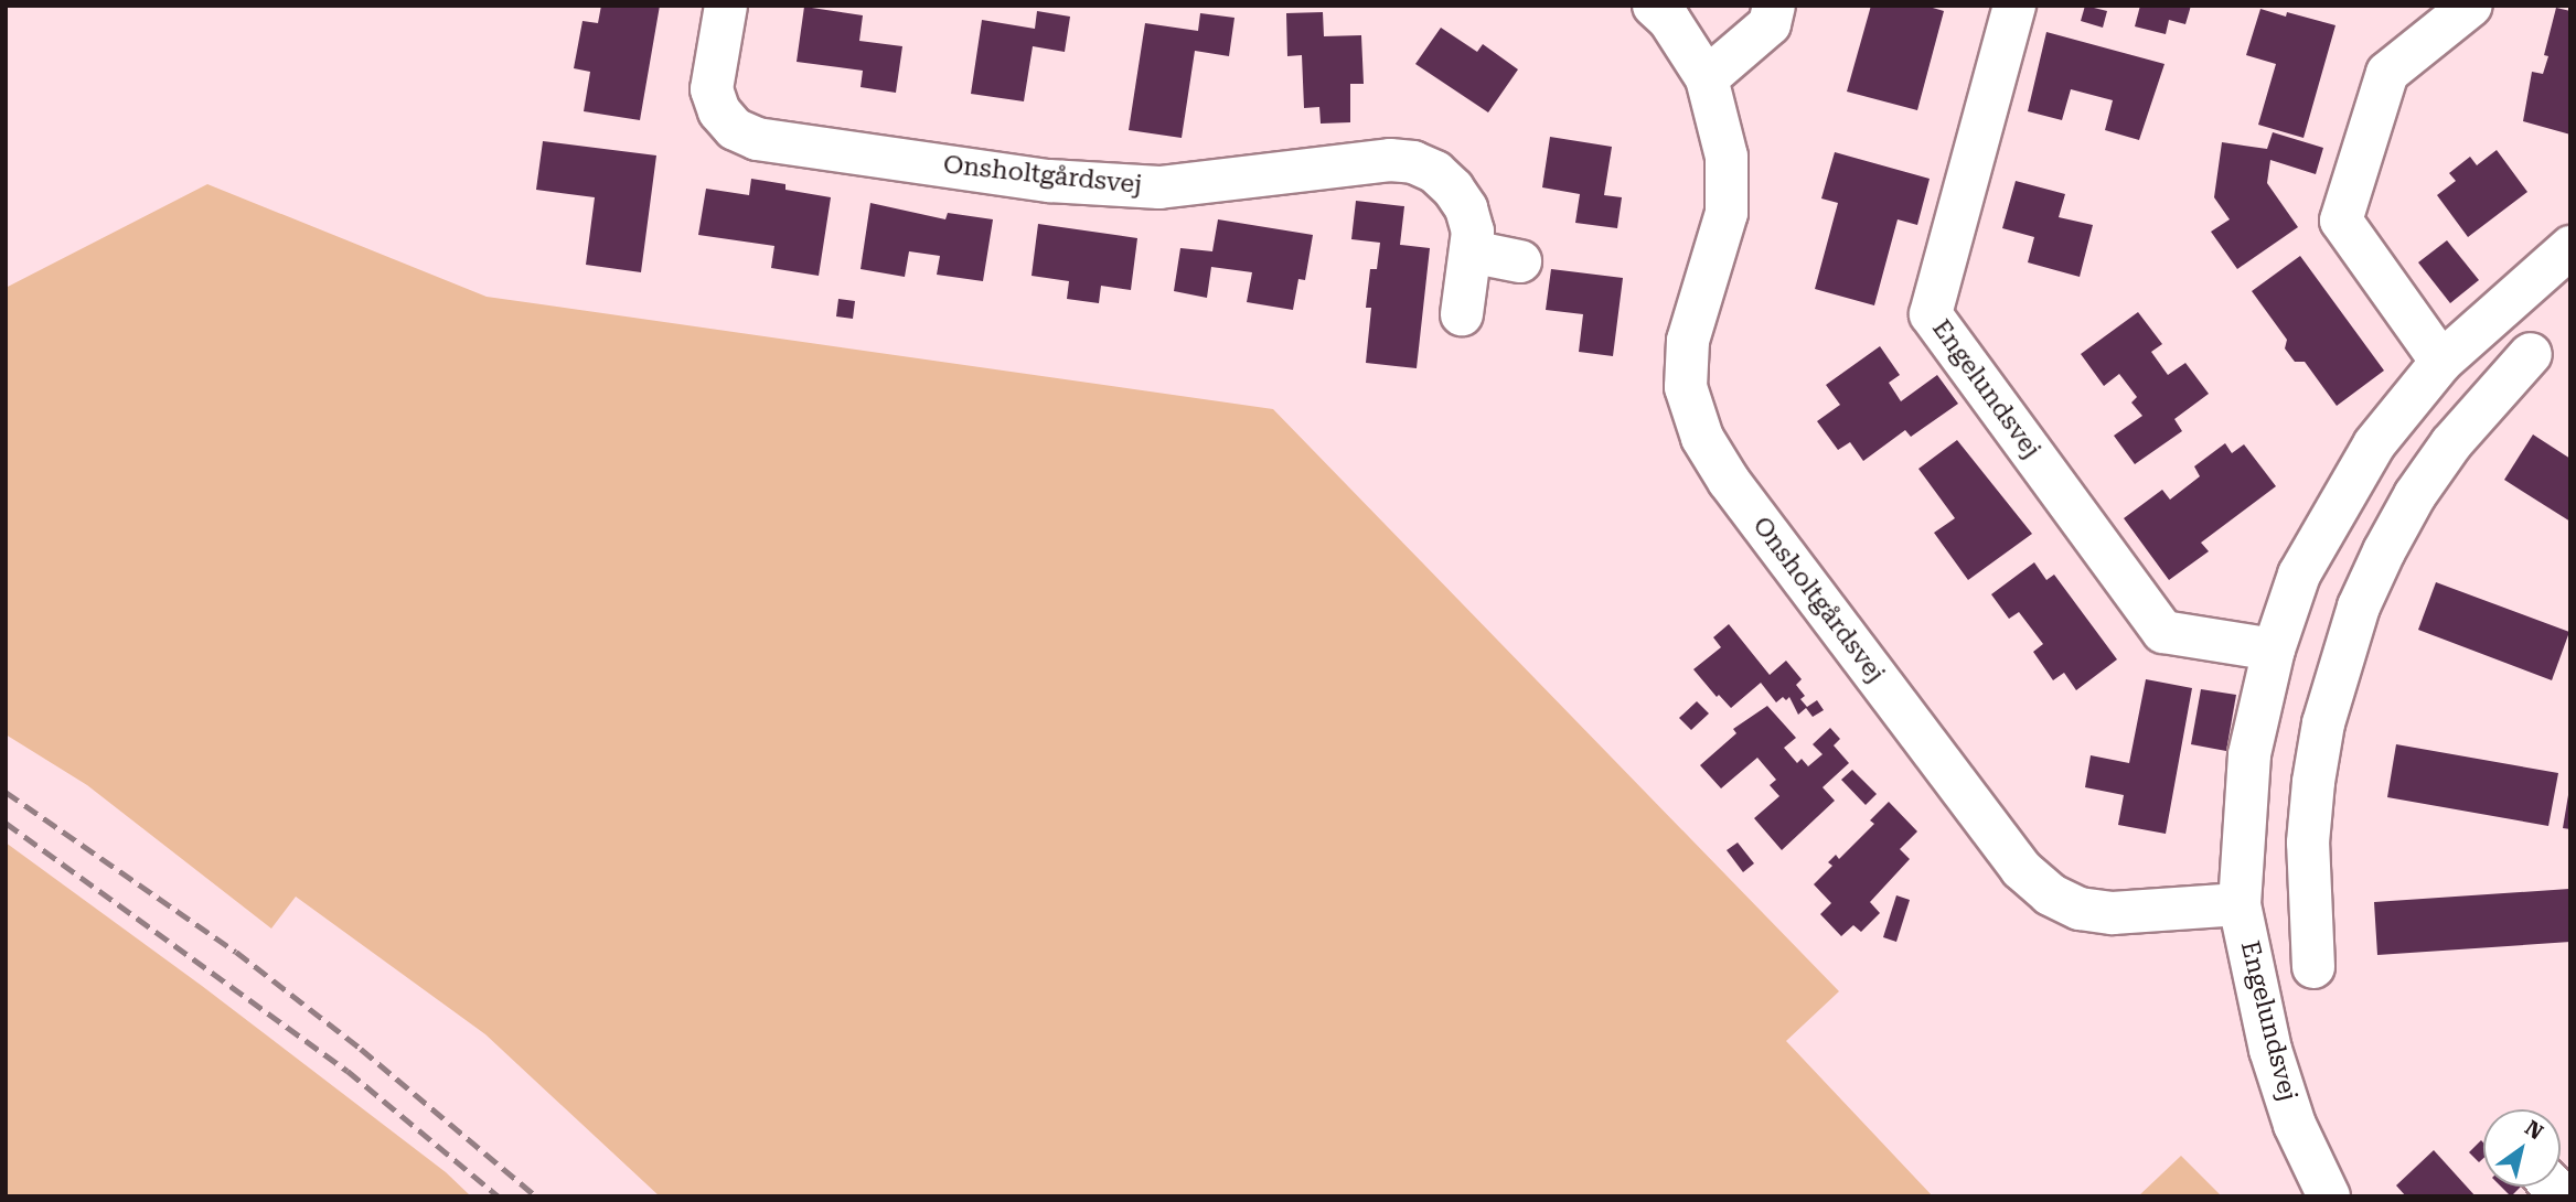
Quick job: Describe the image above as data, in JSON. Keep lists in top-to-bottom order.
{
  "streets": {
    "street": ["Onsholtgårdsvej", "Engelundsvej"]
  },
  "crossings": [
    ["Onsholtgårdsvej", "Engelundsvej"]
  ],
  "north": "top right"
}
